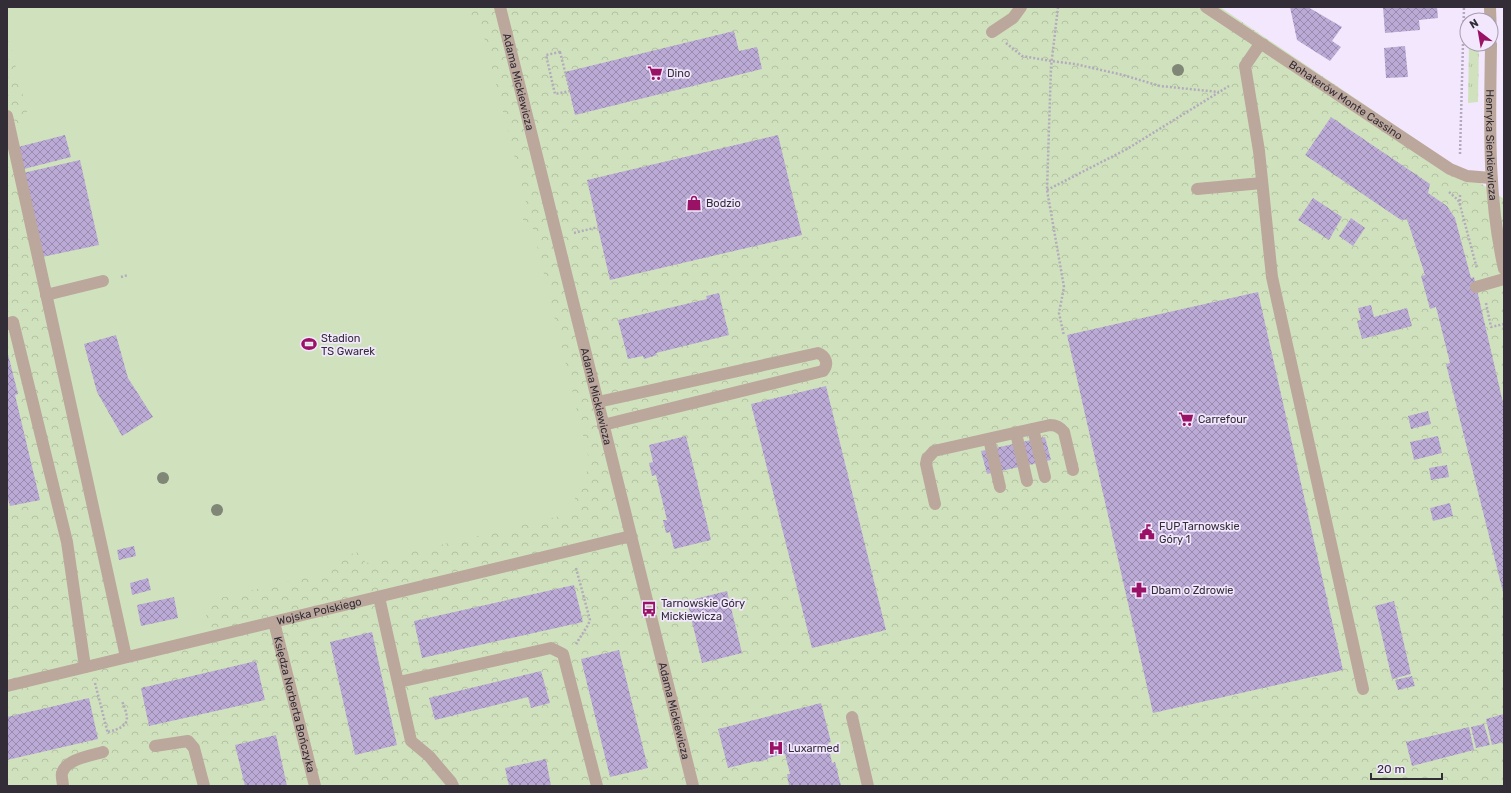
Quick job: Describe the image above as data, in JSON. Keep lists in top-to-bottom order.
{
  "streets": {
    "street": [
      "Adama Mickiewicza",
      "Bohaterów Monte Cassino",
      "Henryka Sienkiewicza",
      "Wojska Polskiego",
      "Księdza Norberta Bończyka"
    ]
  },
  "crossings": [
    ["Adama Mickiewicza", "Wojska Polskiego"],
    ["Bohaterów Monte Cassino", "Henryka Sienkiewicza"],
    ["Wojska Polskiego", "Księdza Norberta Bończyka"]
  ],
  "places": {
    "supermarket": ["Dino", "Carrefour"],
    "shop": ["Bodzio"],
    "sports": ["Stadion TS Gwarek"],
    "public building": ["FUP Tarnowskie Góry 1"],
    "pharmacy": ["Dbam o Zdrowie"],
    "bus stop": ["Tarnowskie Góry Mickiewicza"],
    "hospital": ["Luxarmed"]
  },
  "scale_bar": "20 m",
  "north": "top left"
}
